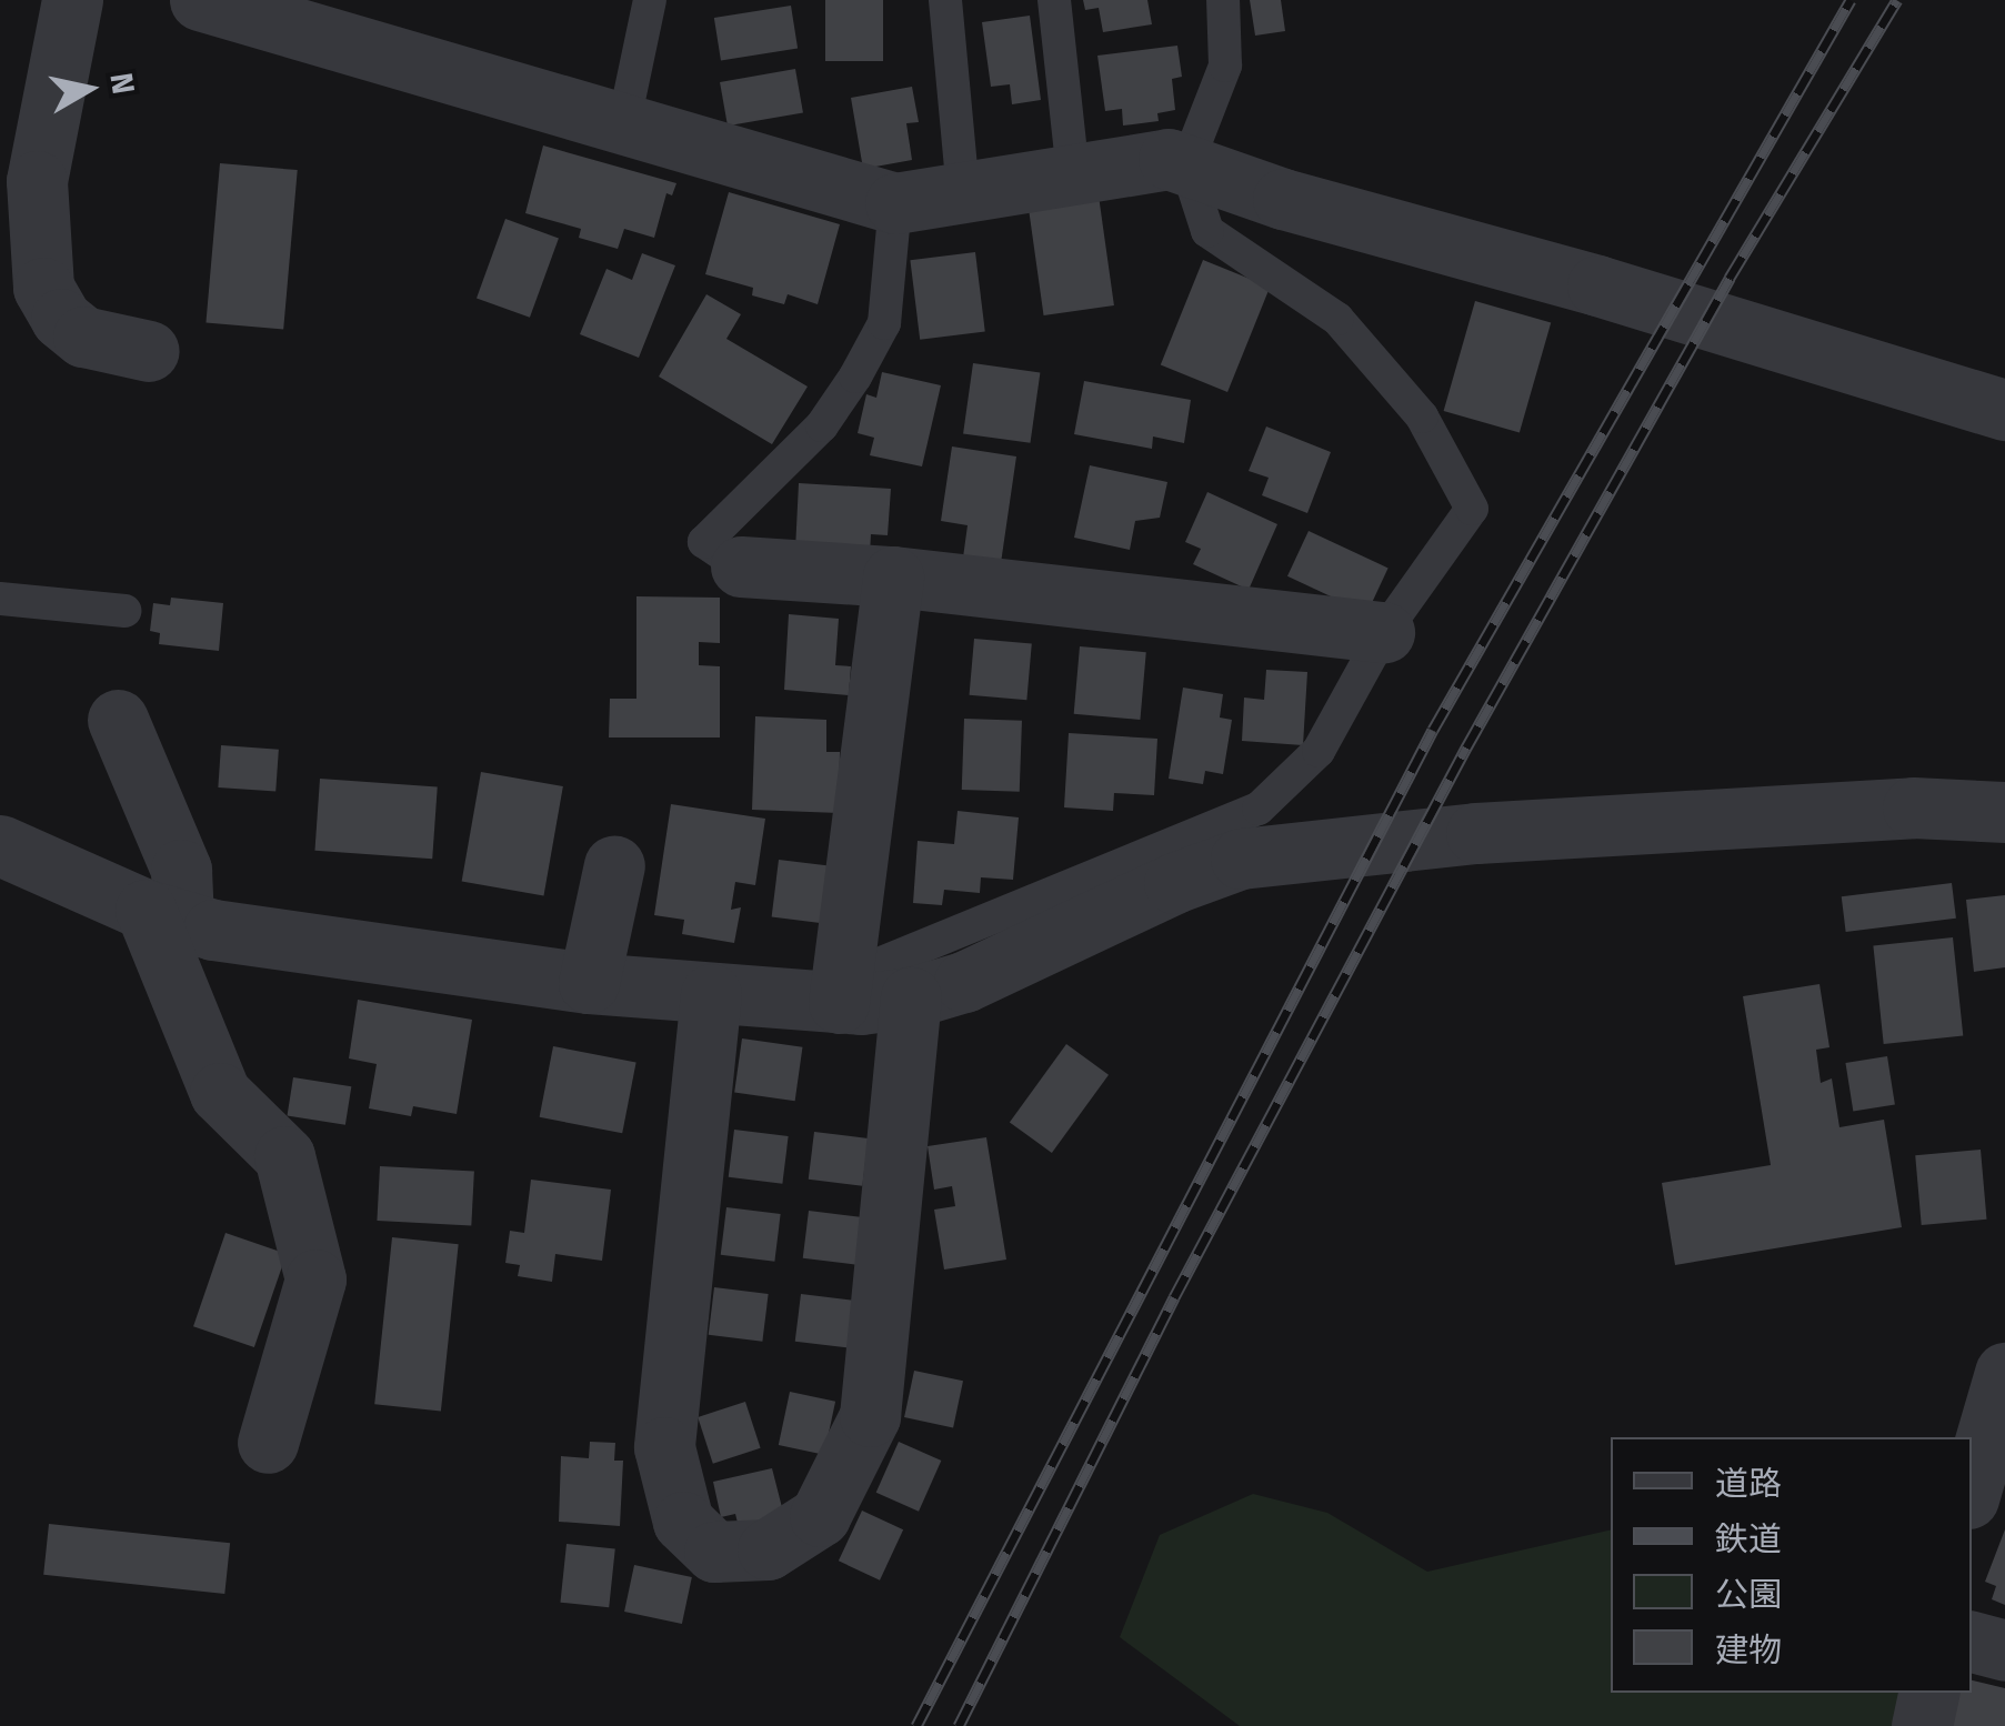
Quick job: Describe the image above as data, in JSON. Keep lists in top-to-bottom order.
{
  "legend": [
    "道路",
    "鉄道",
    "公園",
    "建物"
  ],
  "north": "right"
}
